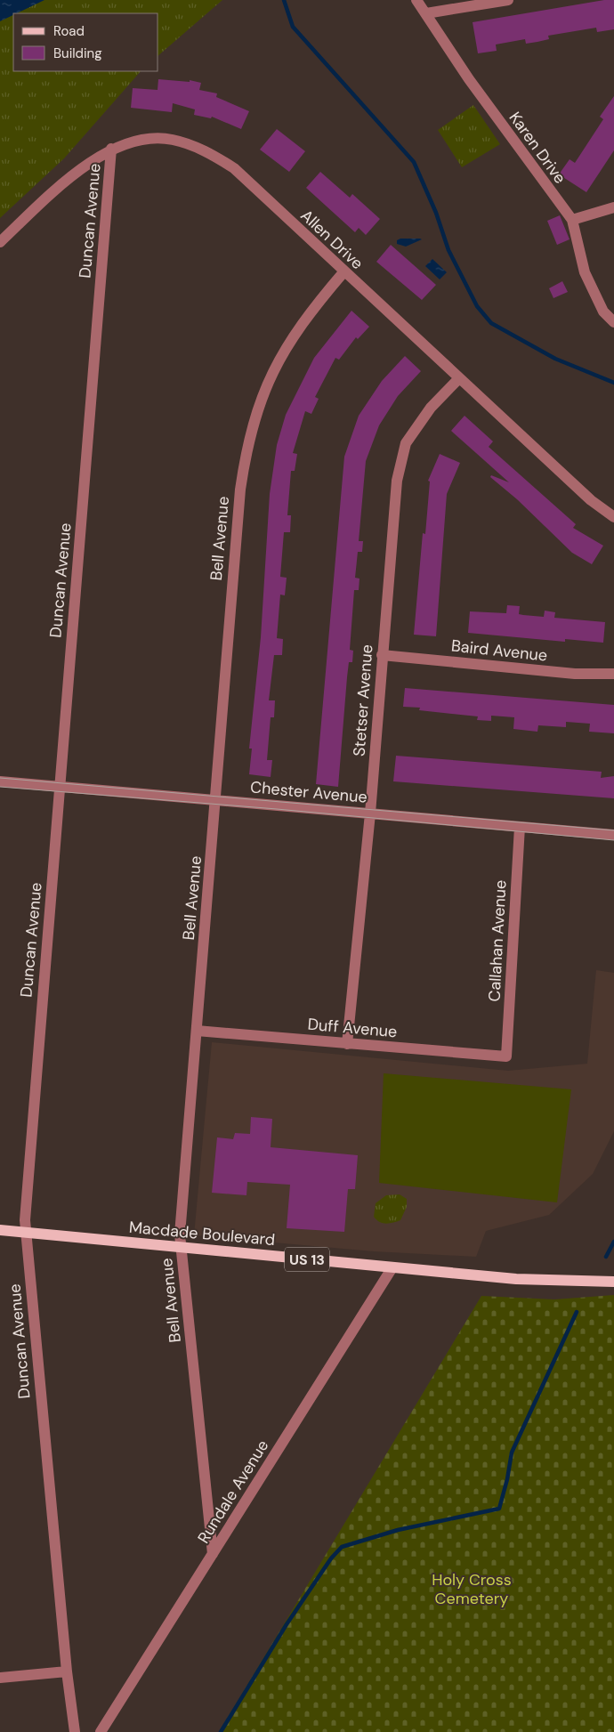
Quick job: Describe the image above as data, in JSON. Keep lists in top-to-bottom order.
{
  "streets": {
    "main road": ["Macdade Boulevard", "US 13"],
    "street": [
      "Karen Drive",
      "Duncan Avenue",
      "Allen Drive",
      "Bell Avenue",
      "Baird Avenue",
      "Stetser Avenue",
      "Chester Avenue",
      "Callahan Avenue",
      "Duff Avenue",
      "Rundale Avenue"
    ]
  },
  "crossings": [
    ["Duncan Avenue", "Allen Drive"],
    ["Duncan Avenue", "Chester Avenue"],
    ["Duncan Avenue", "Macdade Boulevard"],
    ["Allen Drive", "Bell Avenue"],
    ["Allen Drive", "Stetser Avenue"],
    ["Bell Avenue", "Chester Avenue"],
    ["Bell Avenue", "Duff Avenue"],
    ["Bell Avenue", "Macdade Boulevard"],
    ["Bell Avenue", "Rundale Avenue"],
    ["Baird Avenue", "Stetser Avenue"],
    ["Stetser Avenue", "Chester Avenue"],
    ["Stetser Avenue", "Duff Avenue"],
    ["Chester Avenue", "Callahan Avenue"],
    ["Callahan Avenue", "Duff Avenue"],
    ["Macdade Boulevard", "Rundale Avenue"]
  ],
  "parks": ["Holy Cross Cemetery"],
  "legend": ["Road", "Building"]
}
